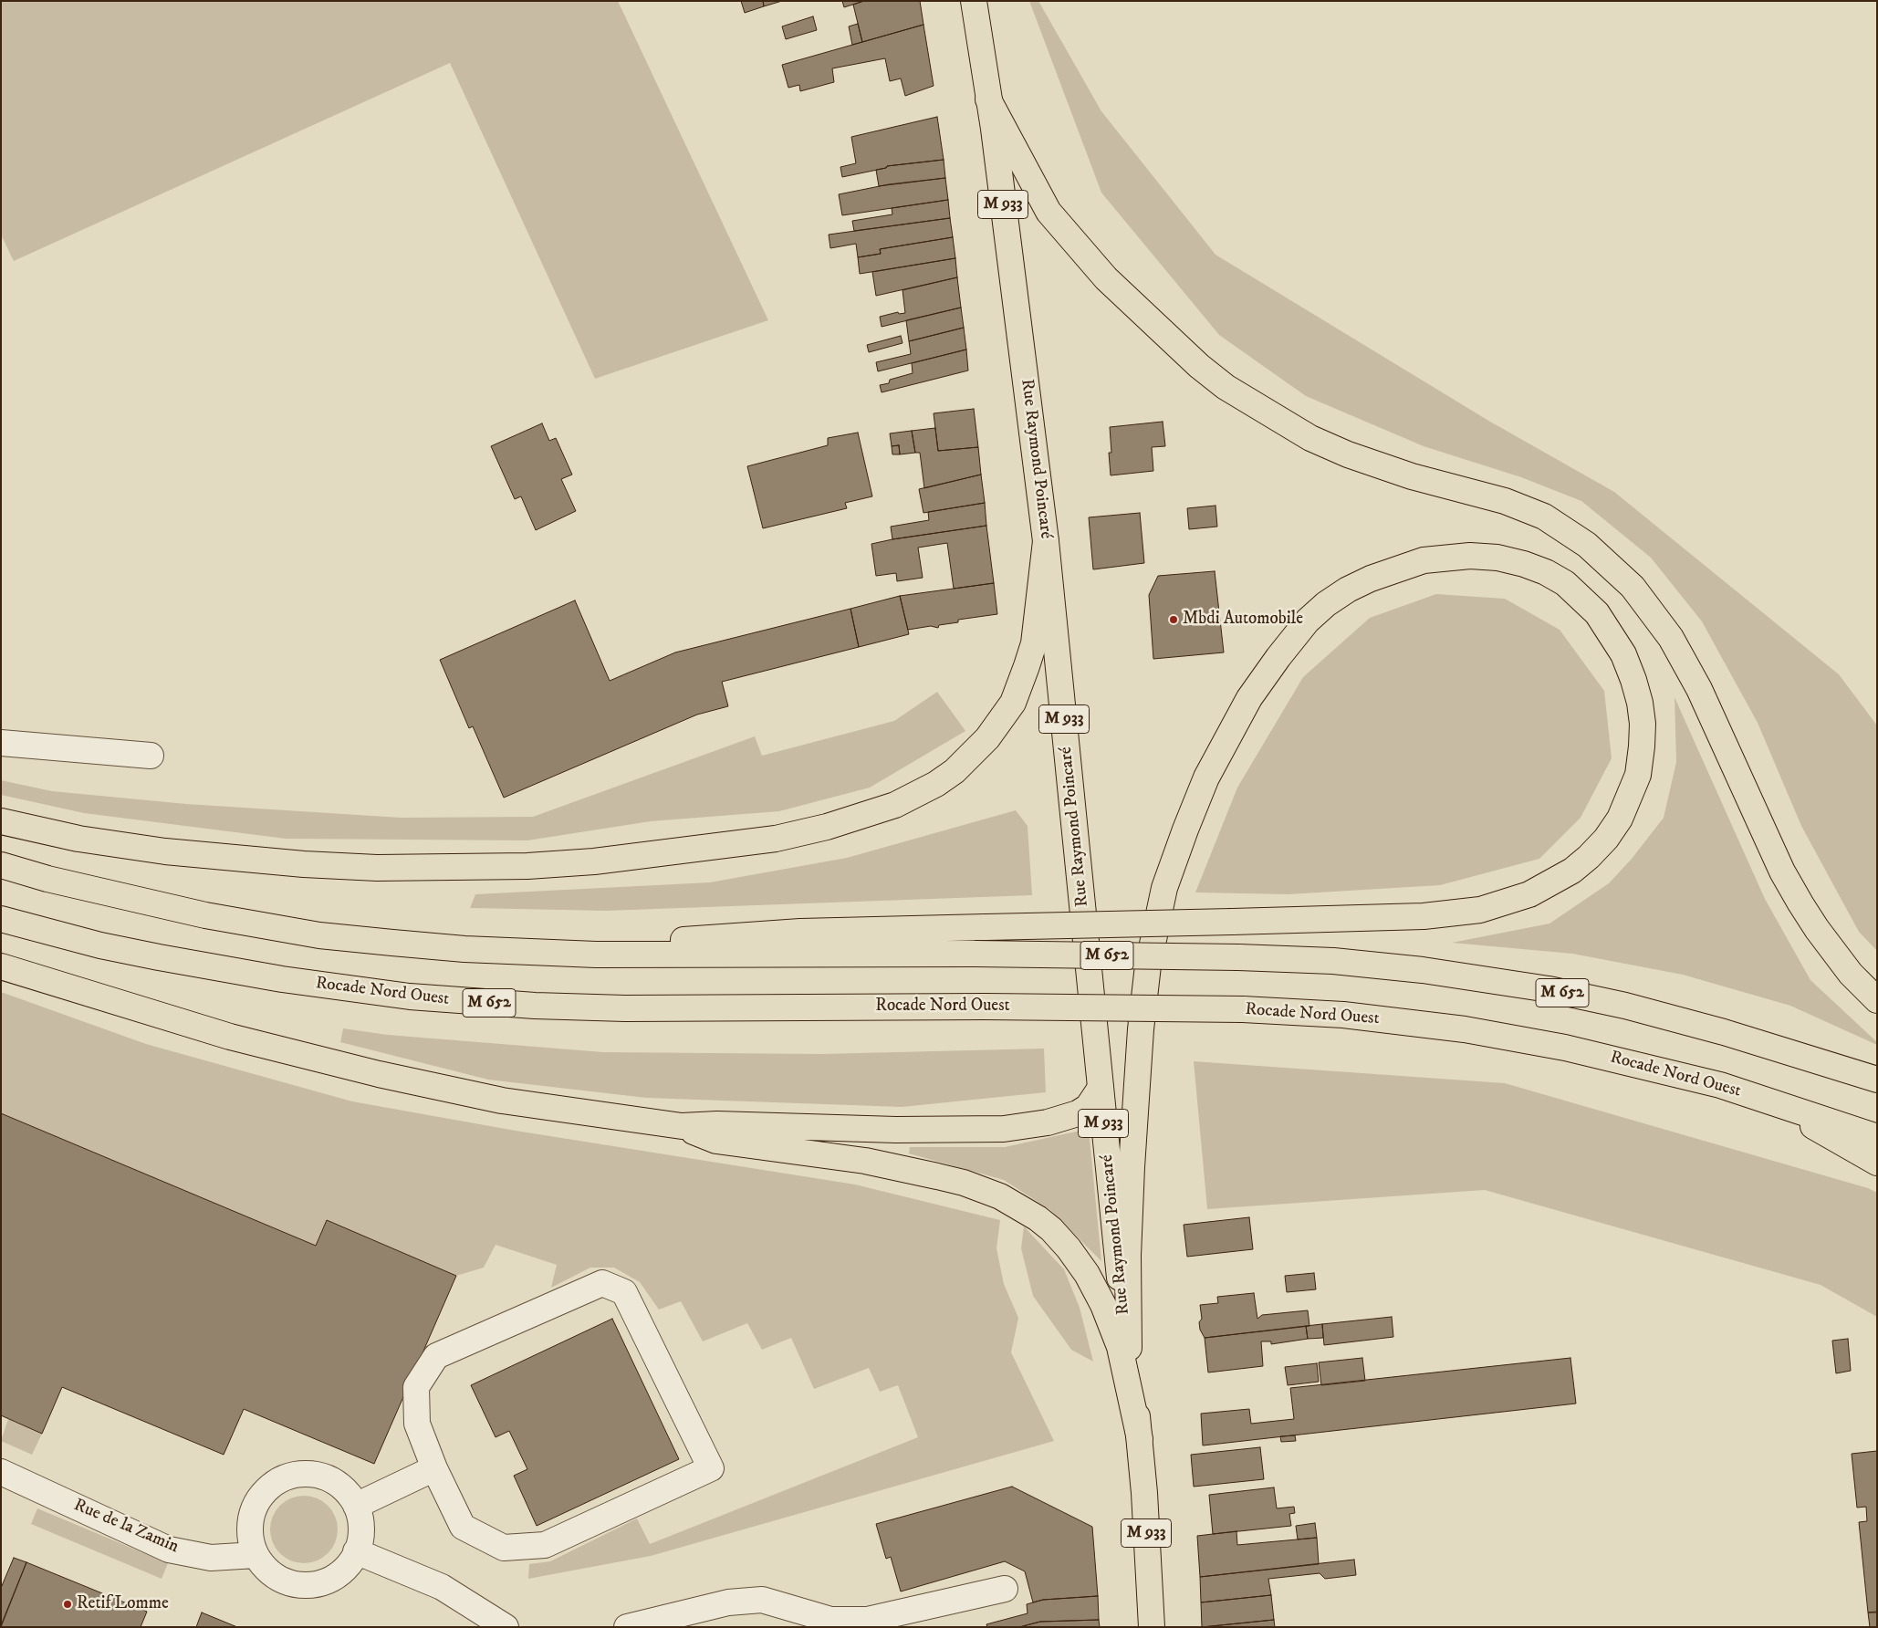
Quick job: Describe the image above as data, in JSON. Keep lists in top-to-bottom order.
{
  "streets": {
    "main road": [
      "M 933",
      "Rue Raymond Poincaré",
      "M 652",
      "Rocade Nord Ouest"
    ],
    "street": ["Rue de la Zamin"]
  },
  "places": ["Mbdi Automobile", "Retif Lomme"]
}
